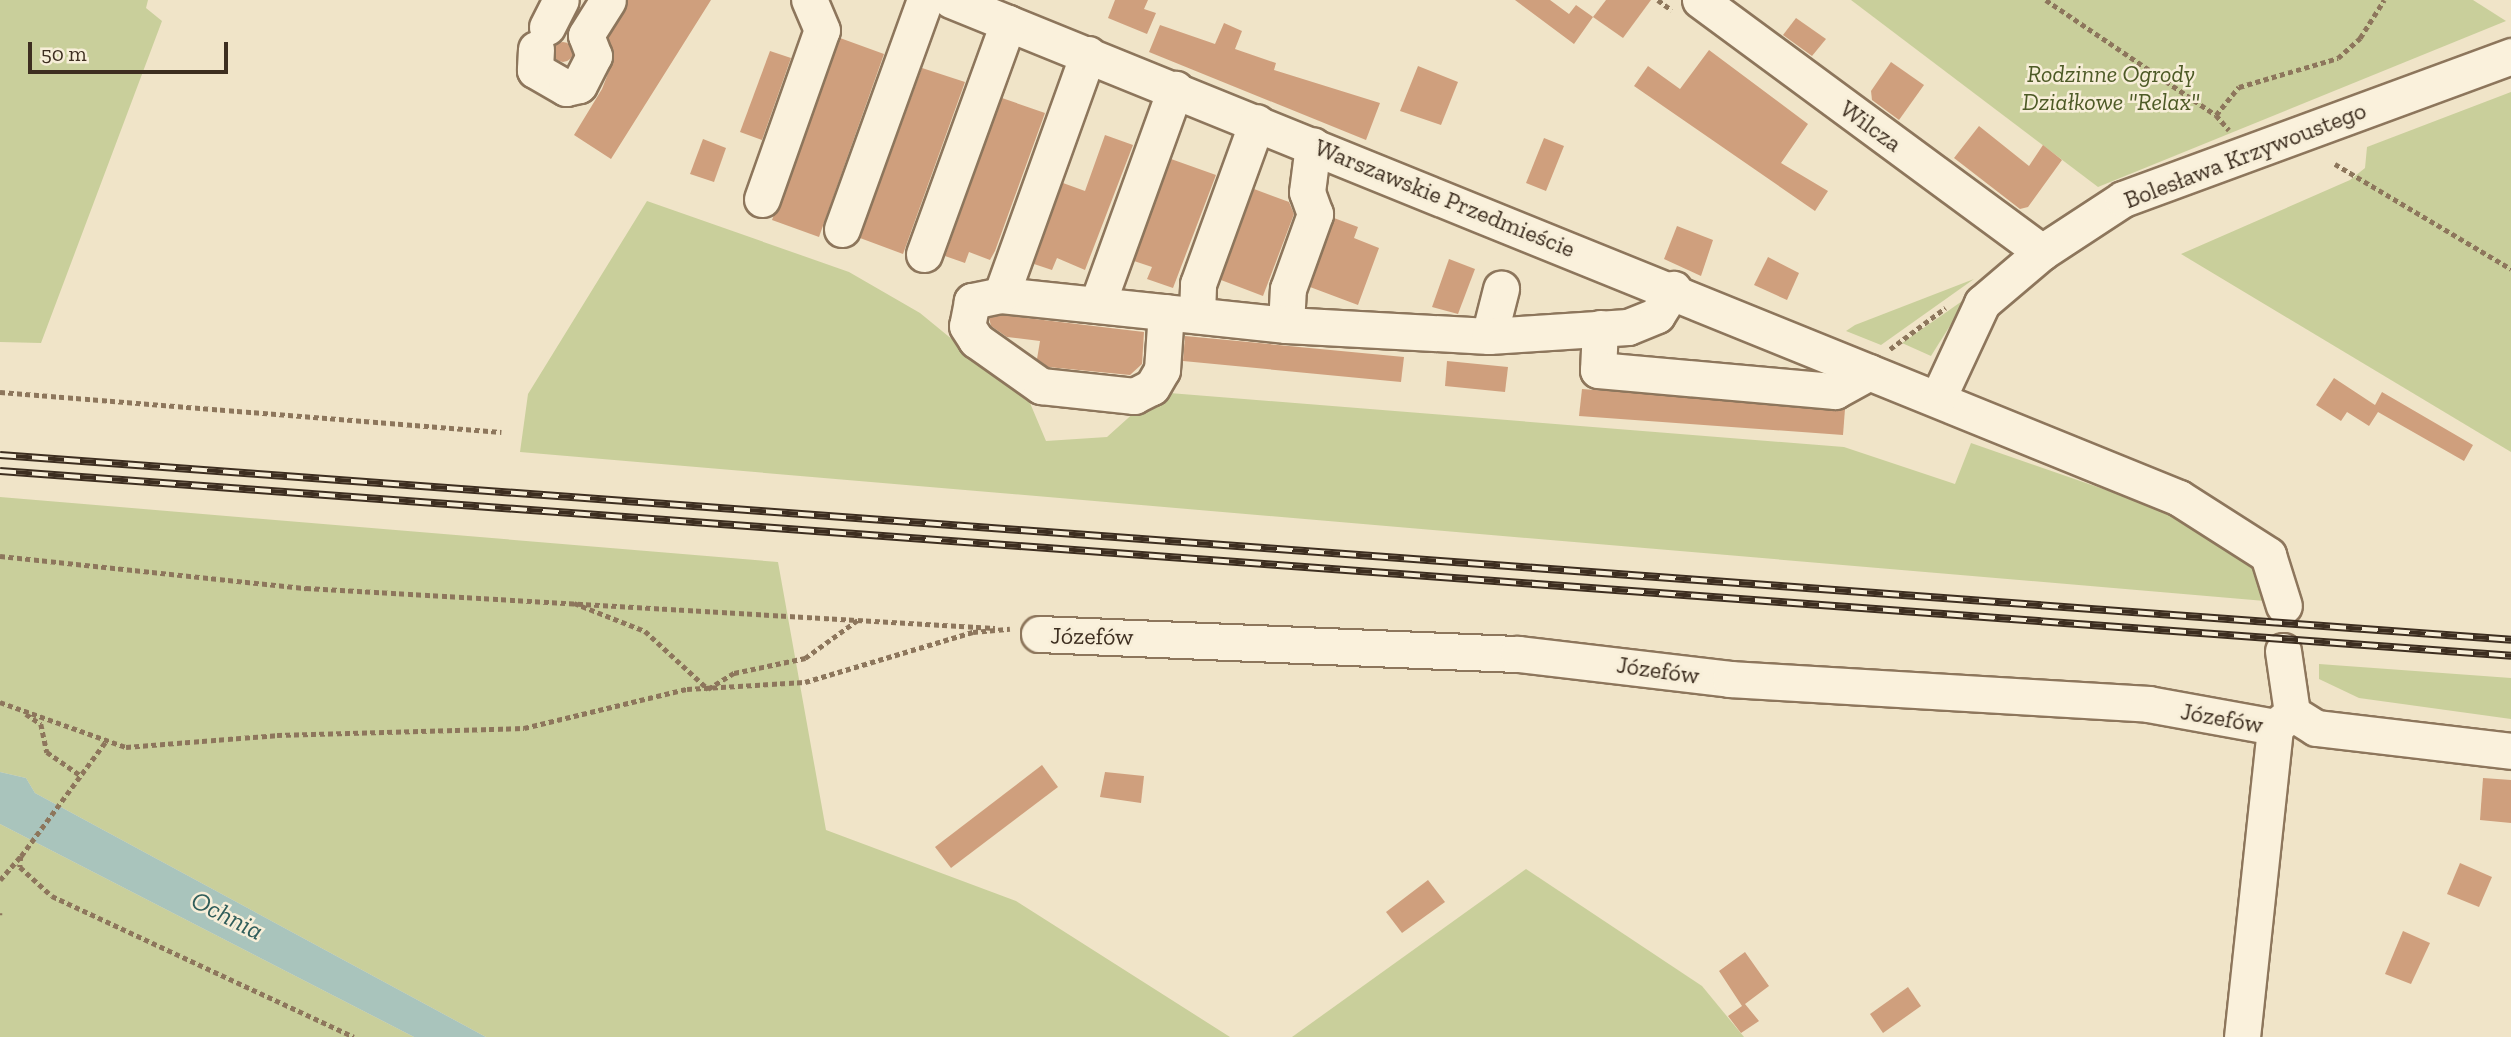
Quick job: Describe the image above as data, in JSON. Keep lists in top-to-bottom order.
{
  "streets": {
    "street": [
      "Wilcza",
      "Bolesława Krzywoustego",
      "Warszawskie Przedmieście",
      "Józefów"
    ]
  },
  "crossings": [
    ["Wilcza", "Bolesława Krzywoustego"],
    ["Bolesława Krzywoustego", "Warszawskie Przedmieście"]
  ],
  "water": ["Ochnia"],
  "parks": ["Rodzinne Ogrody Działkowe \"Relax\""],
  "scale_bar": "50 m"
}
